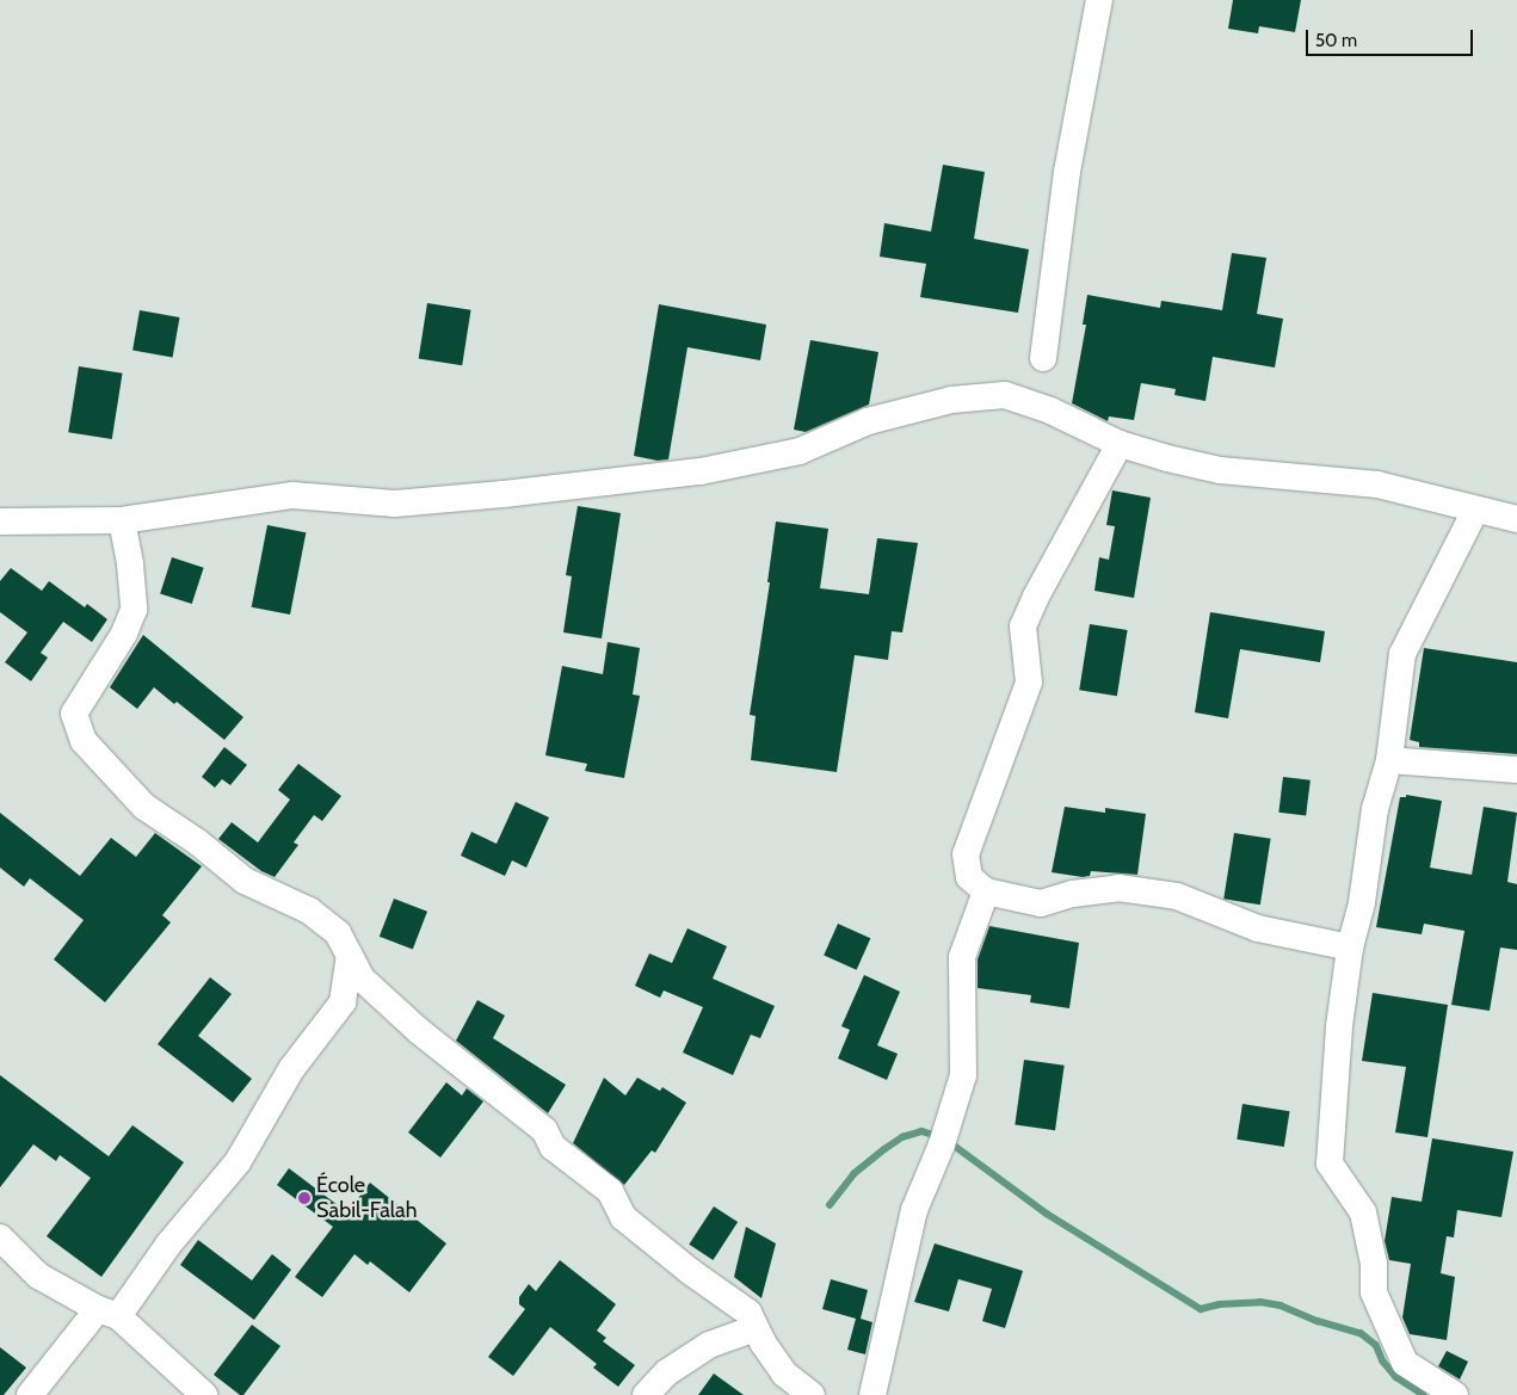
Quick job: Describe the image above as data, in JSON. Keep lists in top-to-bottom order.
{
  "places": ["École Sabil-Falah"],
  "scale_bar": "50 m"
}
